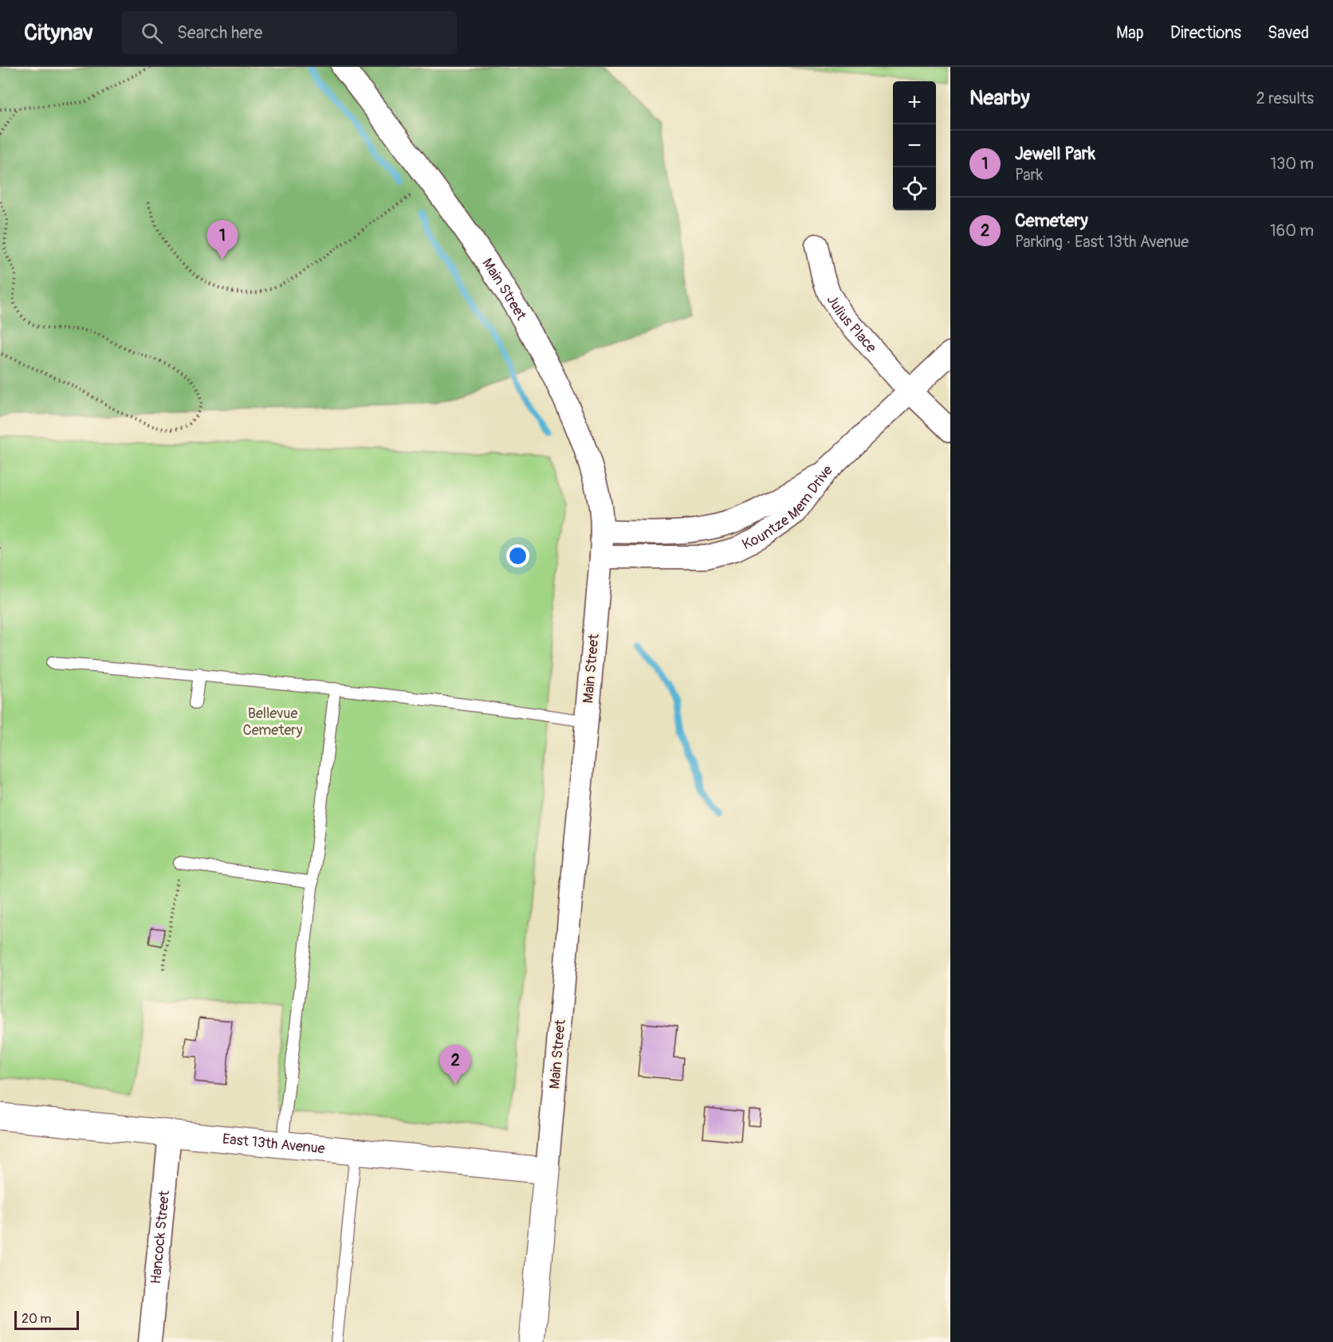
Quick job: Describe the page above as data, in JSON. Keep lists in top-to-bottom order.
{
  "streets": {
    "street": [
      "Main Street",
      "Julius Place",
      "Kountze Mem Drive",
      "East 13th Avenue",
      "Hancock Street"
    ]
  },
  "crossings": [
    ["Main Street", "Kountze Mem Drive"],
    ["Main Street", "East 13th Avenue"],
    ["East 13th Avenue", "Hancock Street"]
  ],
  "parks": ["Bellevue Cemetery"],
  "scale_bar": "20 m",
  "page": {
    "header": "Citynav",
    "search": "Search here",
    "nav": ["Map", "Directions", "Saved"],
    "heading": ["Nearby", "2 results"],
    "map_buttons": ["+", "−"],
    "list": [
      {
        "mark": "1",
        "name": "Jewell Park",
        "note": "Park",
        "value": "130 m"
      },
      {
        "mark": "2",
        "name": "Cemetery",
        "note": "Parking · East 13th Avenue",
        "value": "160 m"
      }
    ],
    "pins": ["1", "2"],
    "scale": "20 m"
  }
}
